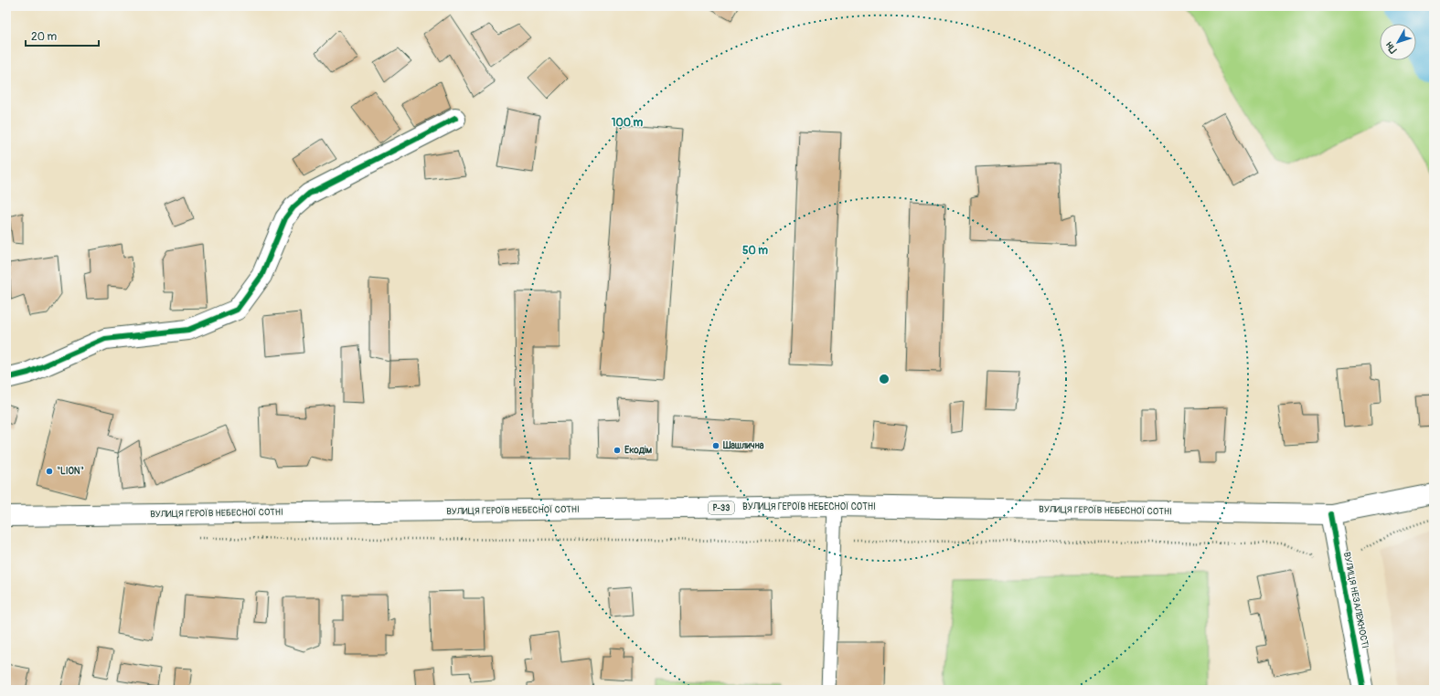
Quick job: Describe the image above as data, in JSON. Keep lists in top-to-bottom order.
{
  "streets": {
    "main road": ["ВУЛИЦЯ ГЕРОЇВ НЕБЕСНОЇ СОТНІ", "Р-33", "ВУЛИЦЯ НЕЗАЛЕЖНОСТІ"]
  },
  "crossings": [
    ["ВУЛИЦЯ ГЕРОЇВ НЕБЕСНОЇ СОТНІ", "ВУЛИЦЯ НЕЗАЛЕЖНОСТІ"]
  ],
  "places": ["Шашлична", "Екодім", "\"LION\""],
  "scale_bar": "20 m",
  "north": "bottom left",
  "rings": ["100 m", "50 m"]
}
